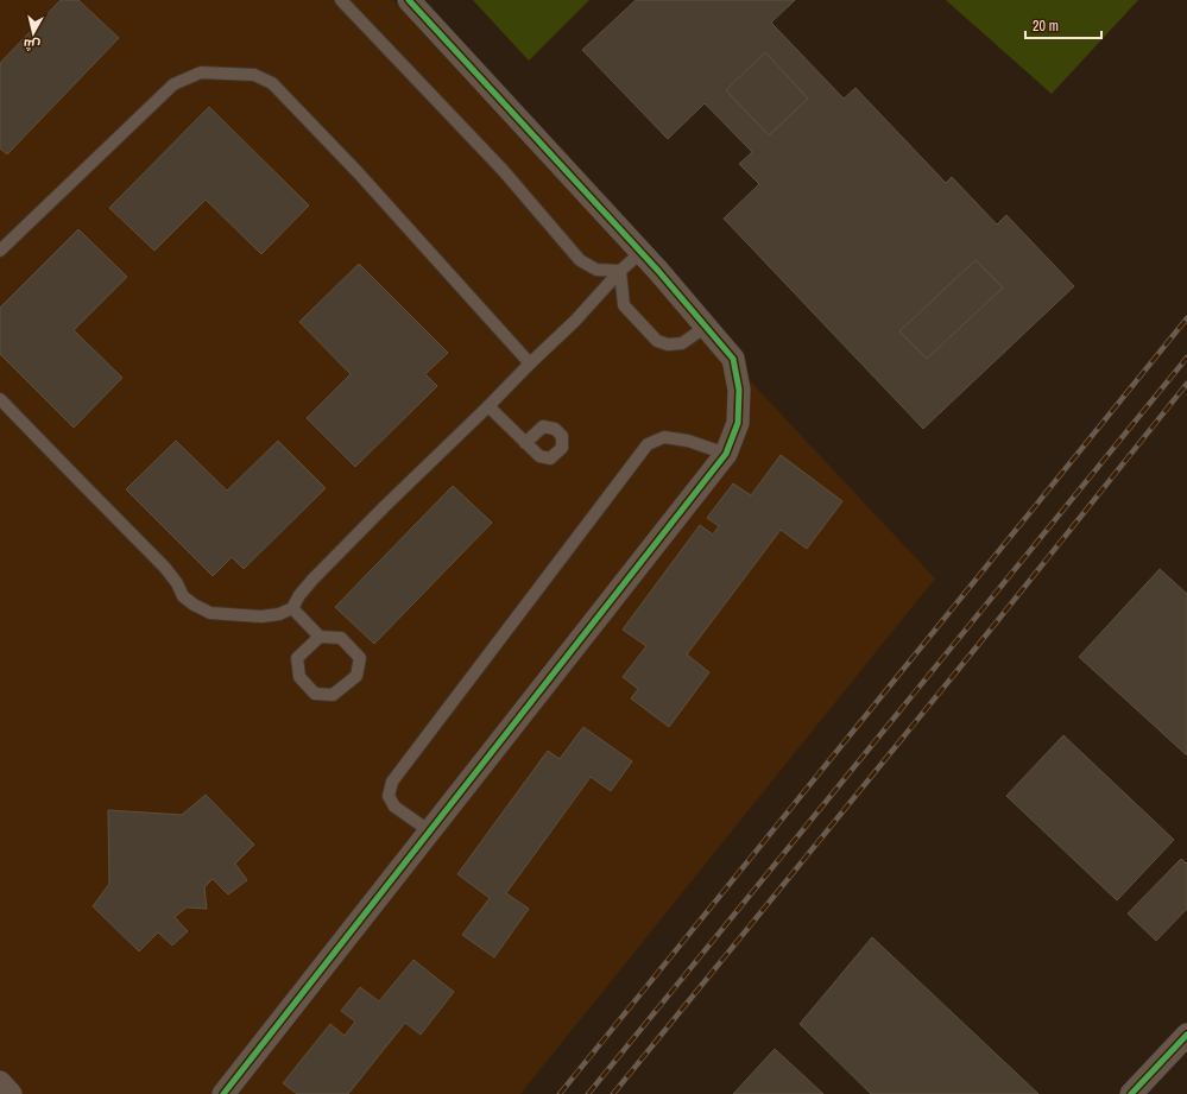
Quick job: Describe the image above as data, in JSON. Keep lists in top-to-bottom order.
{
  "scale_bar": "20 m",
  "north": "bottom"
}
